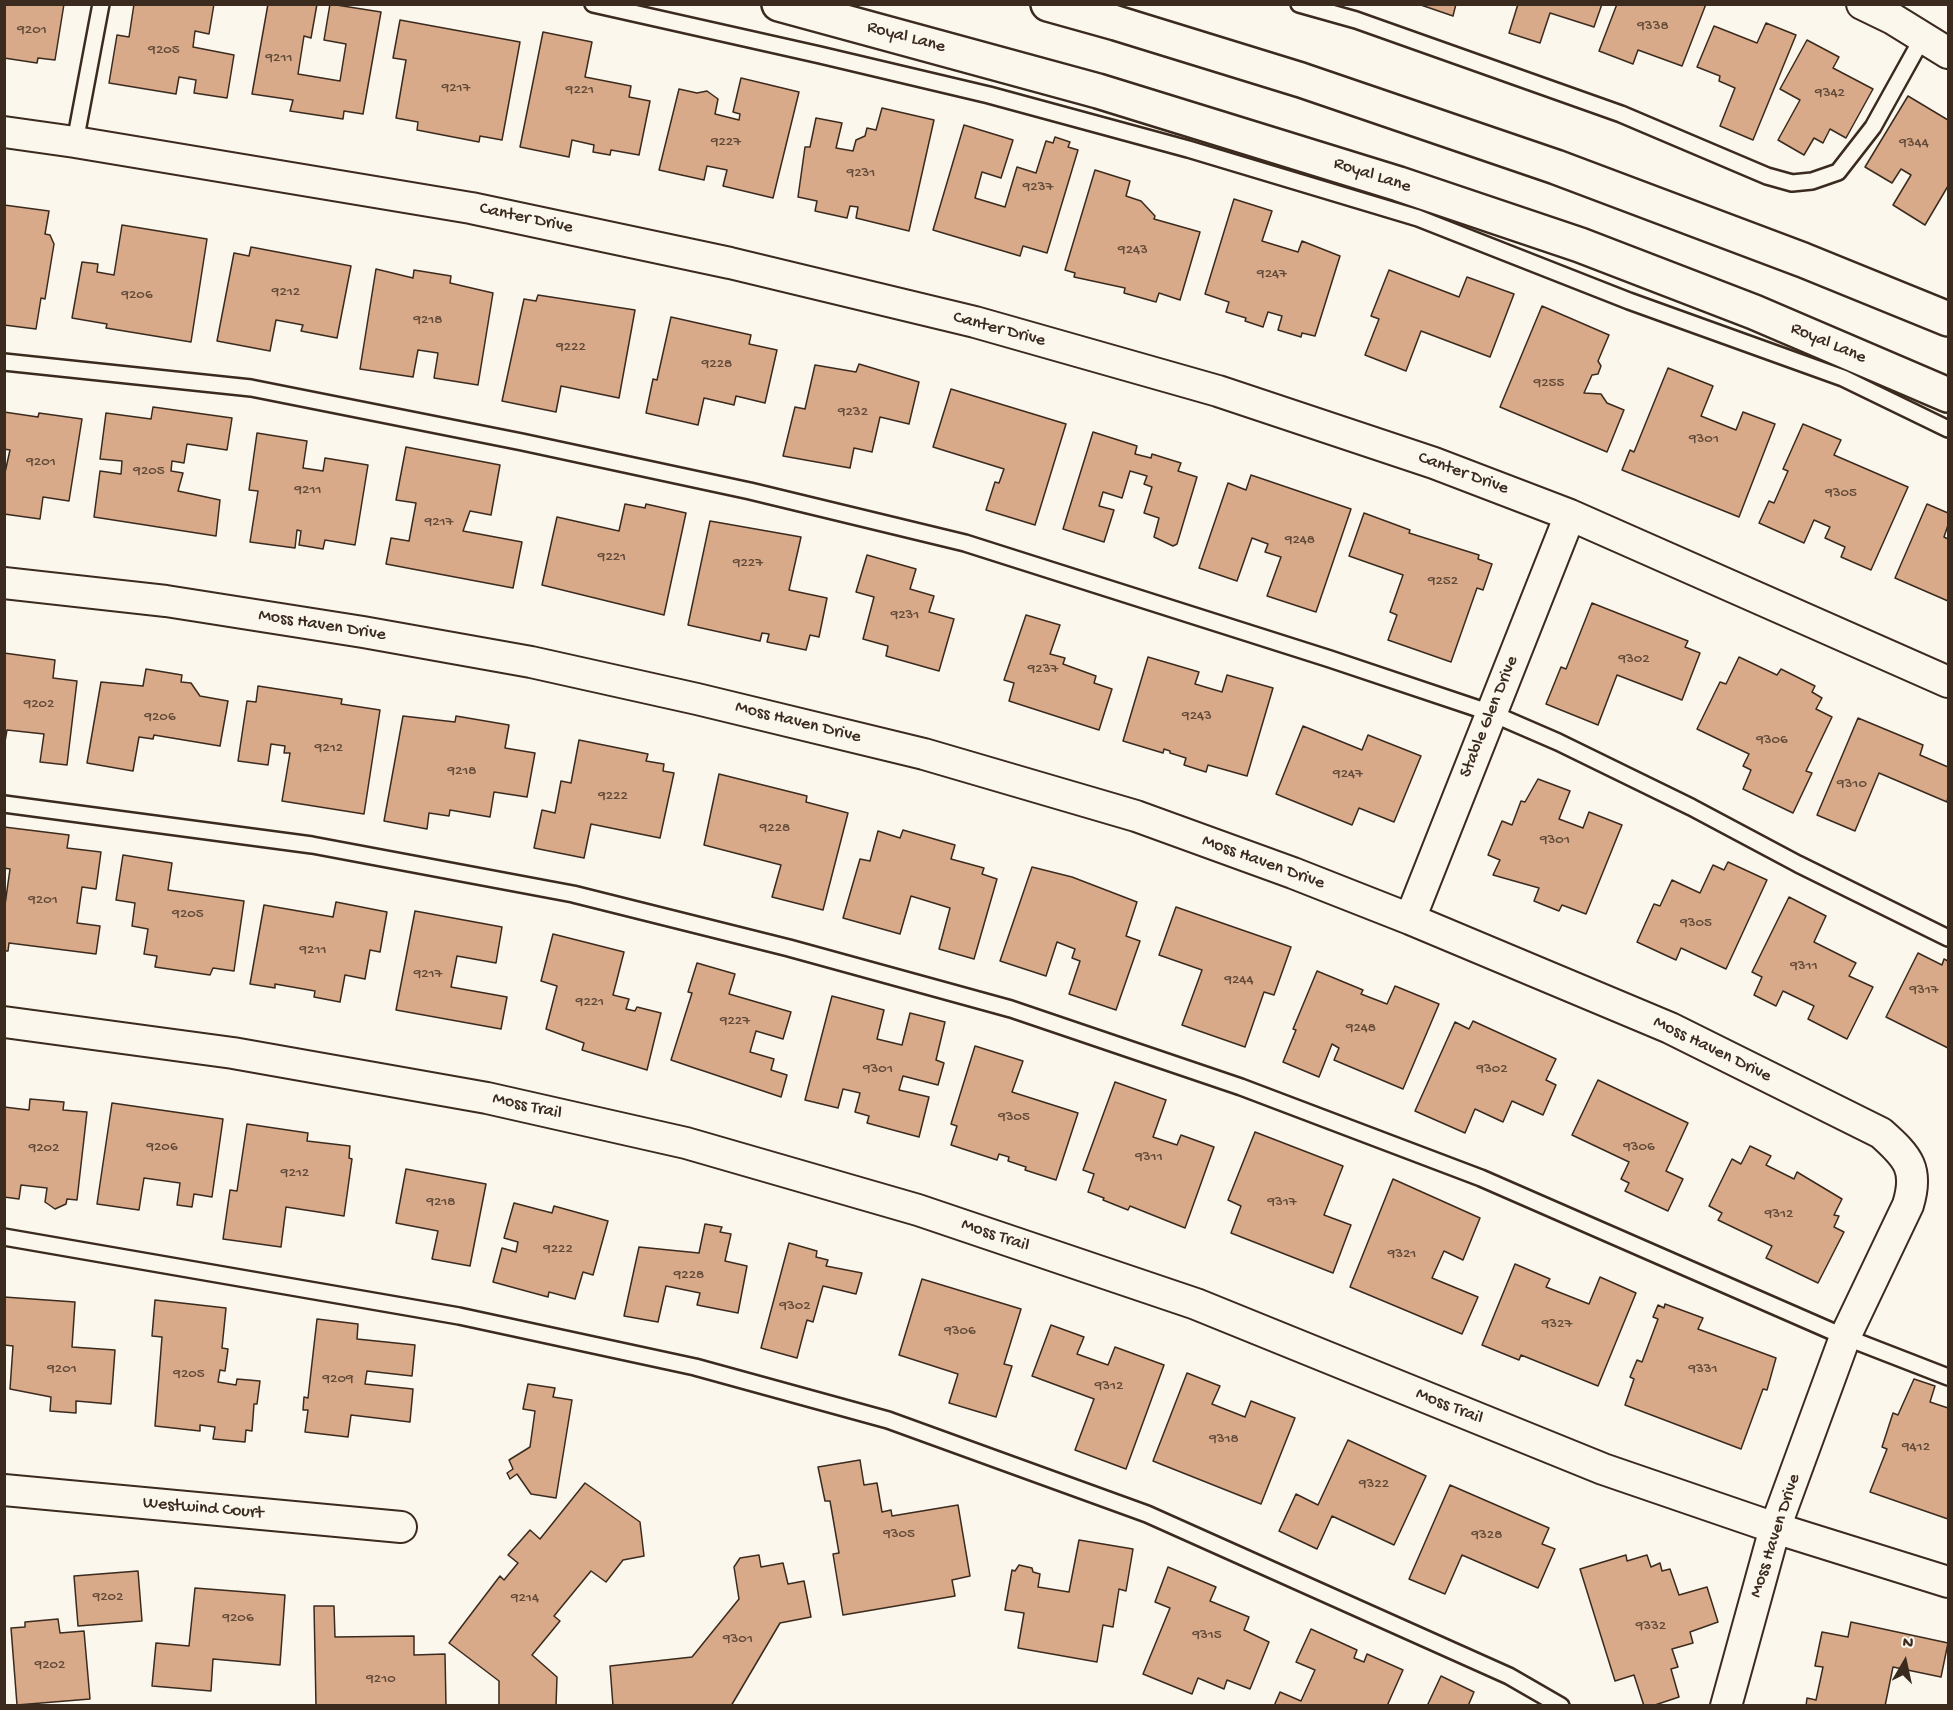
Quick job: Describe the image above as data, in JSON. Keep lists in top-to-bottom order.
{
  "streets": {
    "main road": ["Royal Lane"],
    "street": [
      "Canter Drive",
      "Moss Haven Drive",
      "Stable Glen Drive",
      "Moss Trail",
      "Westwind Court"
    ]
  },
  "crossings": [
    ["Canter Drive", "Stable Glen Drive"],
    ["Moss Haven Drive", "Stable Glen Drive"],
    ["Moss Haven Drive", "Moss Trail"]
  ],
  "house_numbers": [
    "9338",
    "9201",
    "9205",
    "9211",
    "9217",
    "9221",
    "9342",
    "9227",
    "9344",
    "9231",
    "9237",
    "9243",
    "9247",
    "9212",
    "9206",
    "9218",
    "9222",
    "9228",
    "9255",
    "9232",
    "9301",
    "9201",
    "9205",
    "9211",
    "9305",
    "9217",
    "9248",
    "9221",
    "9227",
    "9252",
    "9231",
    "9302",
    "9237",
    "9202",
    "9243",
    "9206",
    "9306",
    "9212",
    "9218",
    "9247",
    "9310",
    "9222",
    "9228",
    "9301",
    "9201",
    "9205",
    "9305",
    "9211",
    "9311",
    "9217",
    "9244",
    "9317",
    "9221",
    "9227",
    "9248",
    "9301",
    "9302",
    "9305",
    "9206",
    "9306",
    "9202",
    "9311",
    "9212",
    "9218",
    "9317",
    "9312",
    "9222",
    "9321",
    "9228",
    "9302",
    "9327",
    "9306",
    "9201",
    "9331",
    "9205",
    "9209",
    "9312",
    "9318",
    "9412",
    "9322",
    "9305",
    "9328",
    "9202",
    "9214",
    "9206",
    "9332",
    "9315",
    "9301",
    "9202",
    "9210"
  ],
  "north": "top"
}
